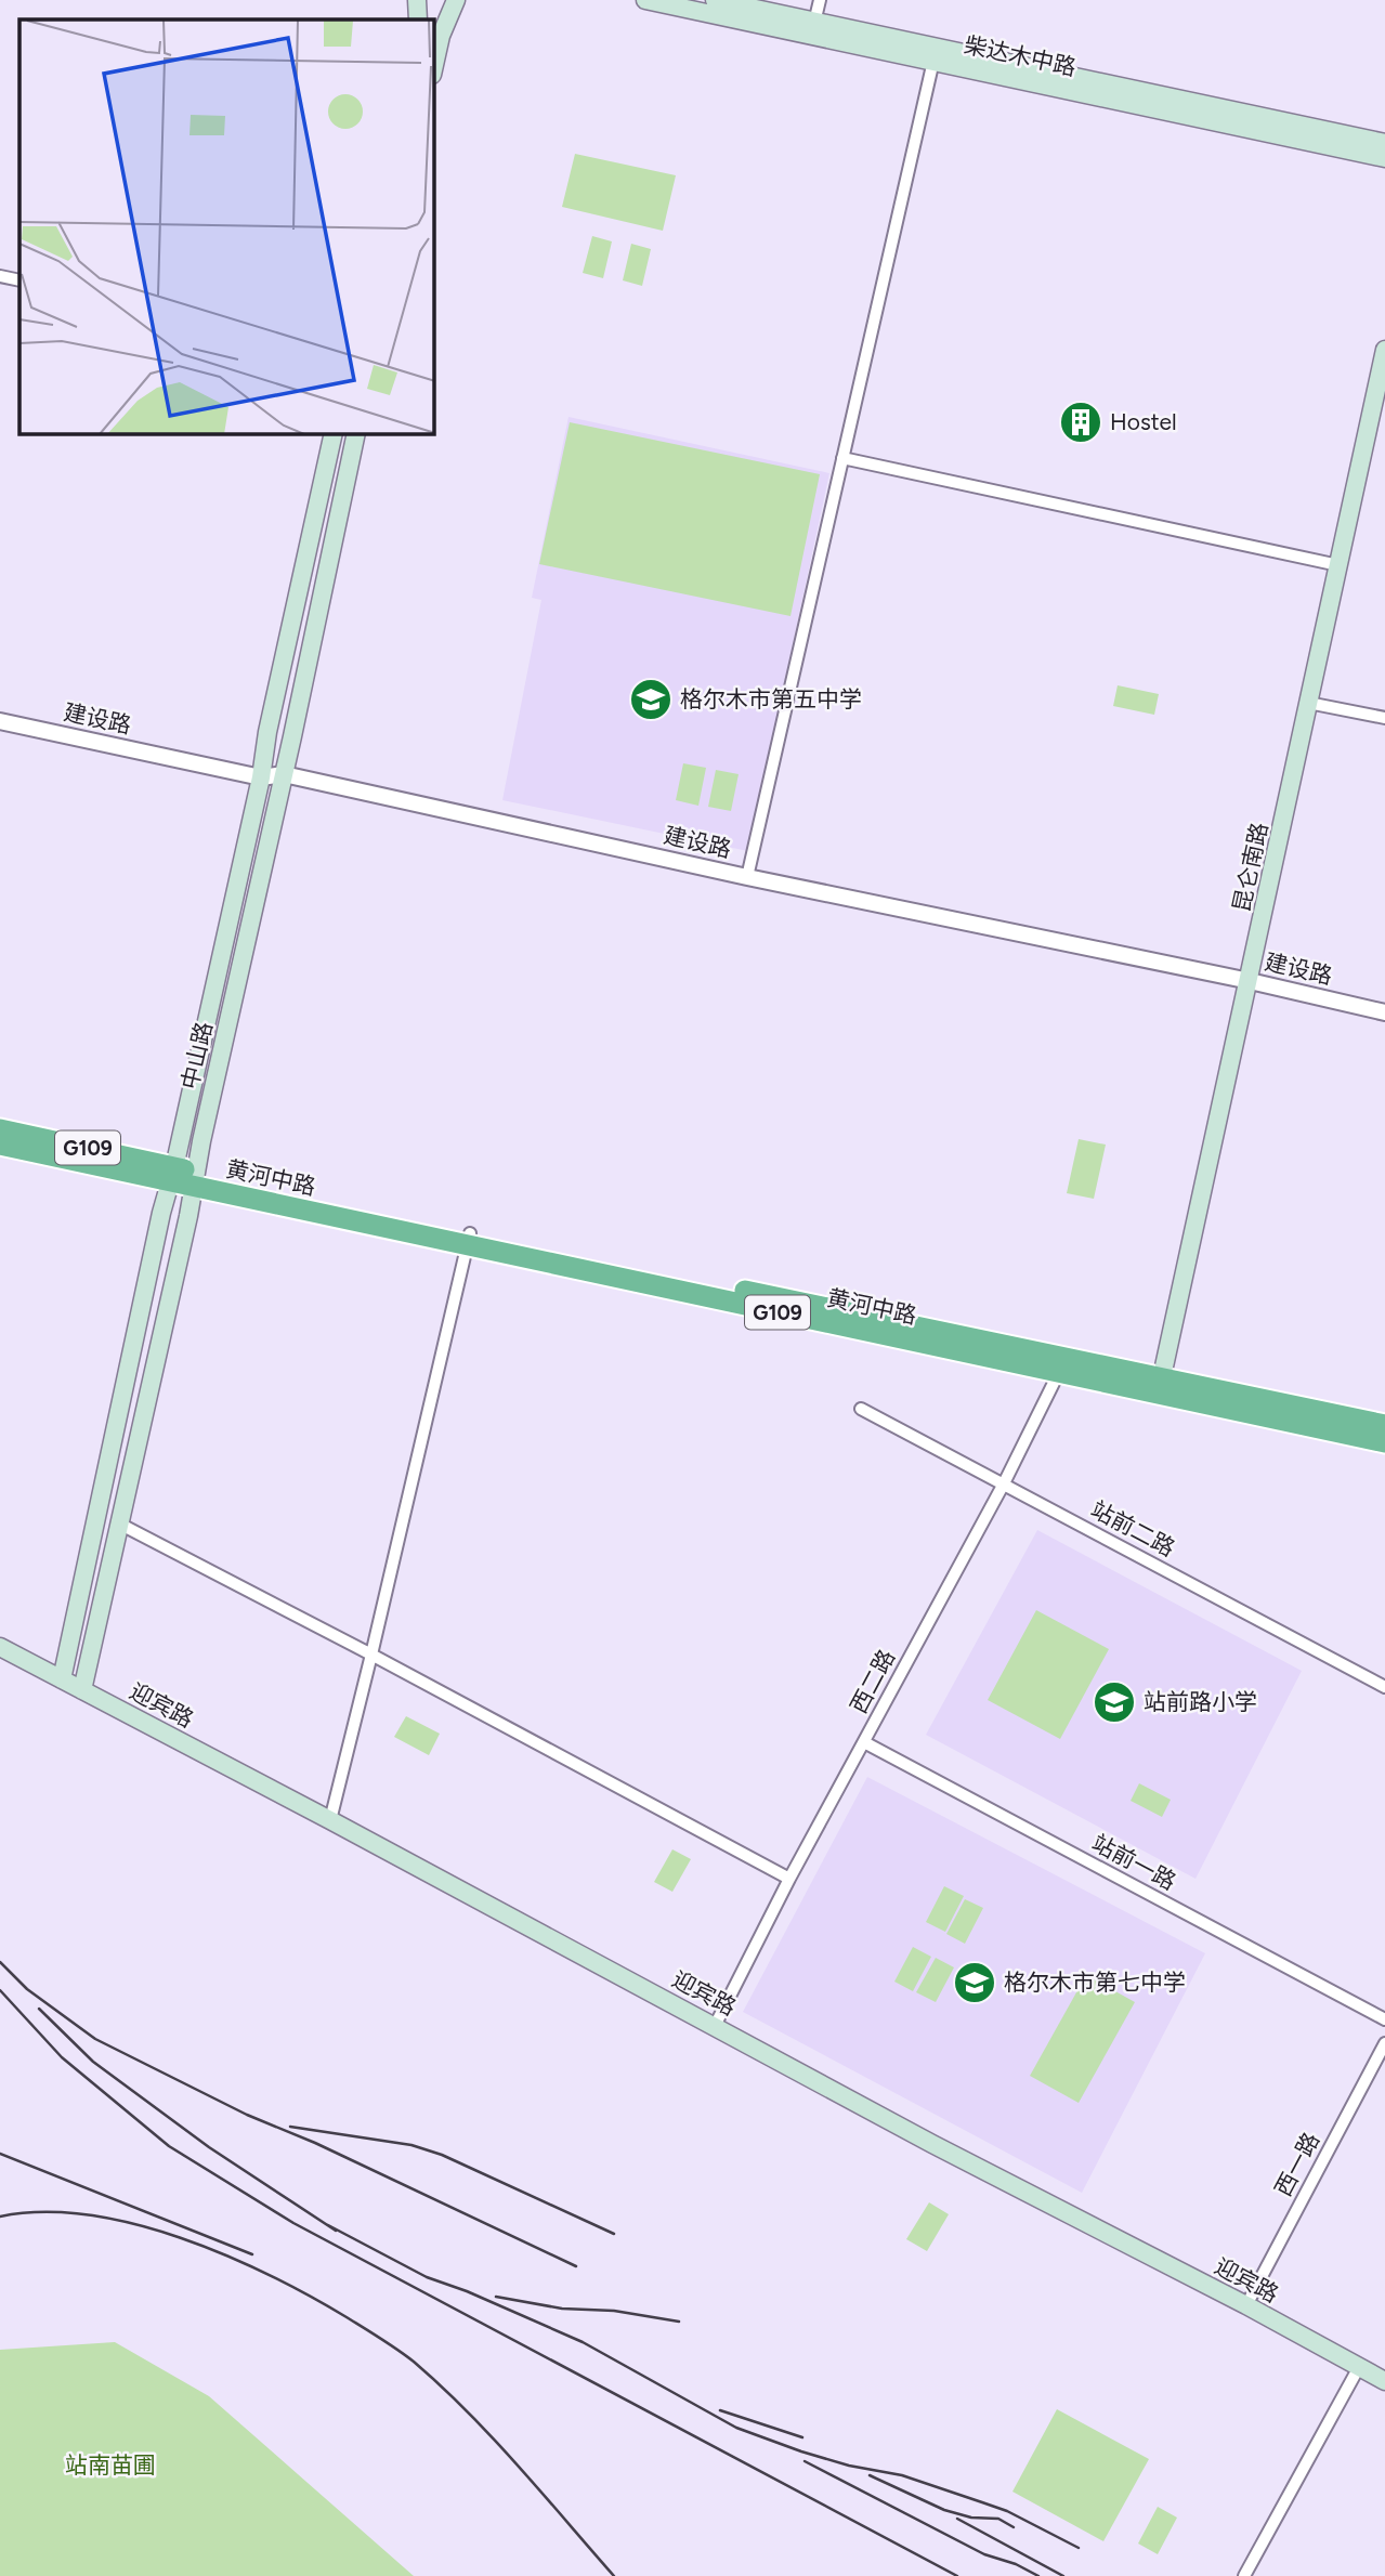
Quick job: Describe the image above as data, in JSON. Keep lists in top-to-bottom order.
{
  "streets": {
    "highway": ["G109", "黄河中路"],
    "main road": [
      "柴达木中路",
      "昆仑南路",
      "中山路",
      "迎宾路"
    ],
    "street": [
      "建设路",
      "站前二路",
      "西二路",
      "站前一路",
      "西一路"
    ]
  },
  "crossings": [
    ["建设路", "昆仑南路"],
    ["建设路", "中山路"],
    ["昆仑南路", "黄河中路"],
    ["中山路", "G109"],
    ["中山路", "黄河中路"],
    ["中山路", "迎宾路"],
    ["G109", "黄河中路"],
    ["黄河中路", "西二路"],
    ["站前二路", "西二路"],
    ["西二路", "迎宾路"],
    ["西二路", "站前一路"],
    ["迎宾路", "西一路"]
  ],
  "parks": ["站南苗圃"],
  "places": {
    "building": ["Hostel"],
    "school or university": ["格尔木市第五中学", "站前路小学", "格尔木市第七中学"]
  }
}
